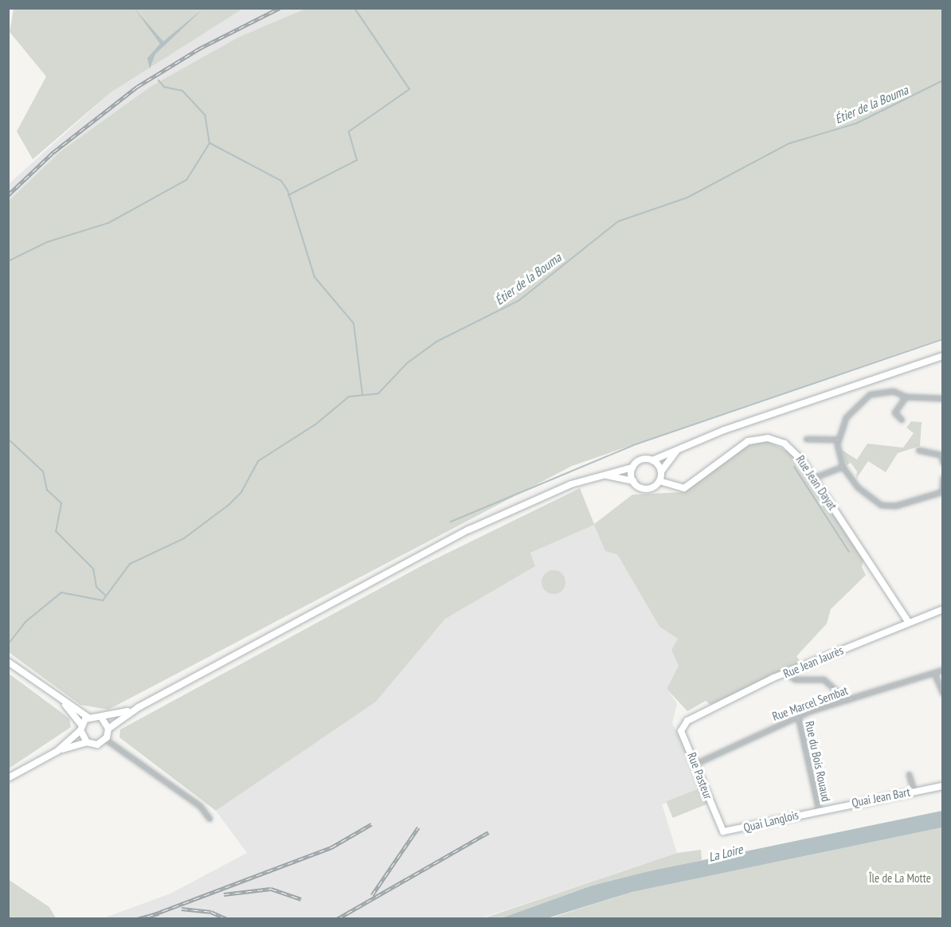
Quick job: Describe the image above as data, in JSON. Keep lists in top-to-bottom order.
{
  "streets": {
    "main road": [
      "Rue Jean Dayat",
      "Rue Jean Jaurès",
      "Rue Pasteur",
      "Quai Jean Bart",
      "Quai Langlois"
    ],
    "street": ["Rue Marcel Sembat", "Rue du Bois Rouaud"]
  },
  "crossings": [
    ["Rue Jean Dayat", "Rue Jean Jaurès"],
    ["Rue Jean Jaurès", "Rue Pasteur"],
    ["Rue Marcel Sembat", "Rue du Bois Rouaud"],
    ["Rue Marcel Sembat", "Rue Pasteur"],
    ["Rue du Bois Rouaud", "Quai Jean Bart"],
    ["Rue du Bois Rouaud", "Quai Langlois"],
    ["Rue Pasteur", "Quai Langlois"],
    ["Quai Jean Bart", "Quai Langlois"]
  ],
  "water": ["Étier de la Bouma", "La Loire"],
  "parks": ["Île de La Motte"]
}
